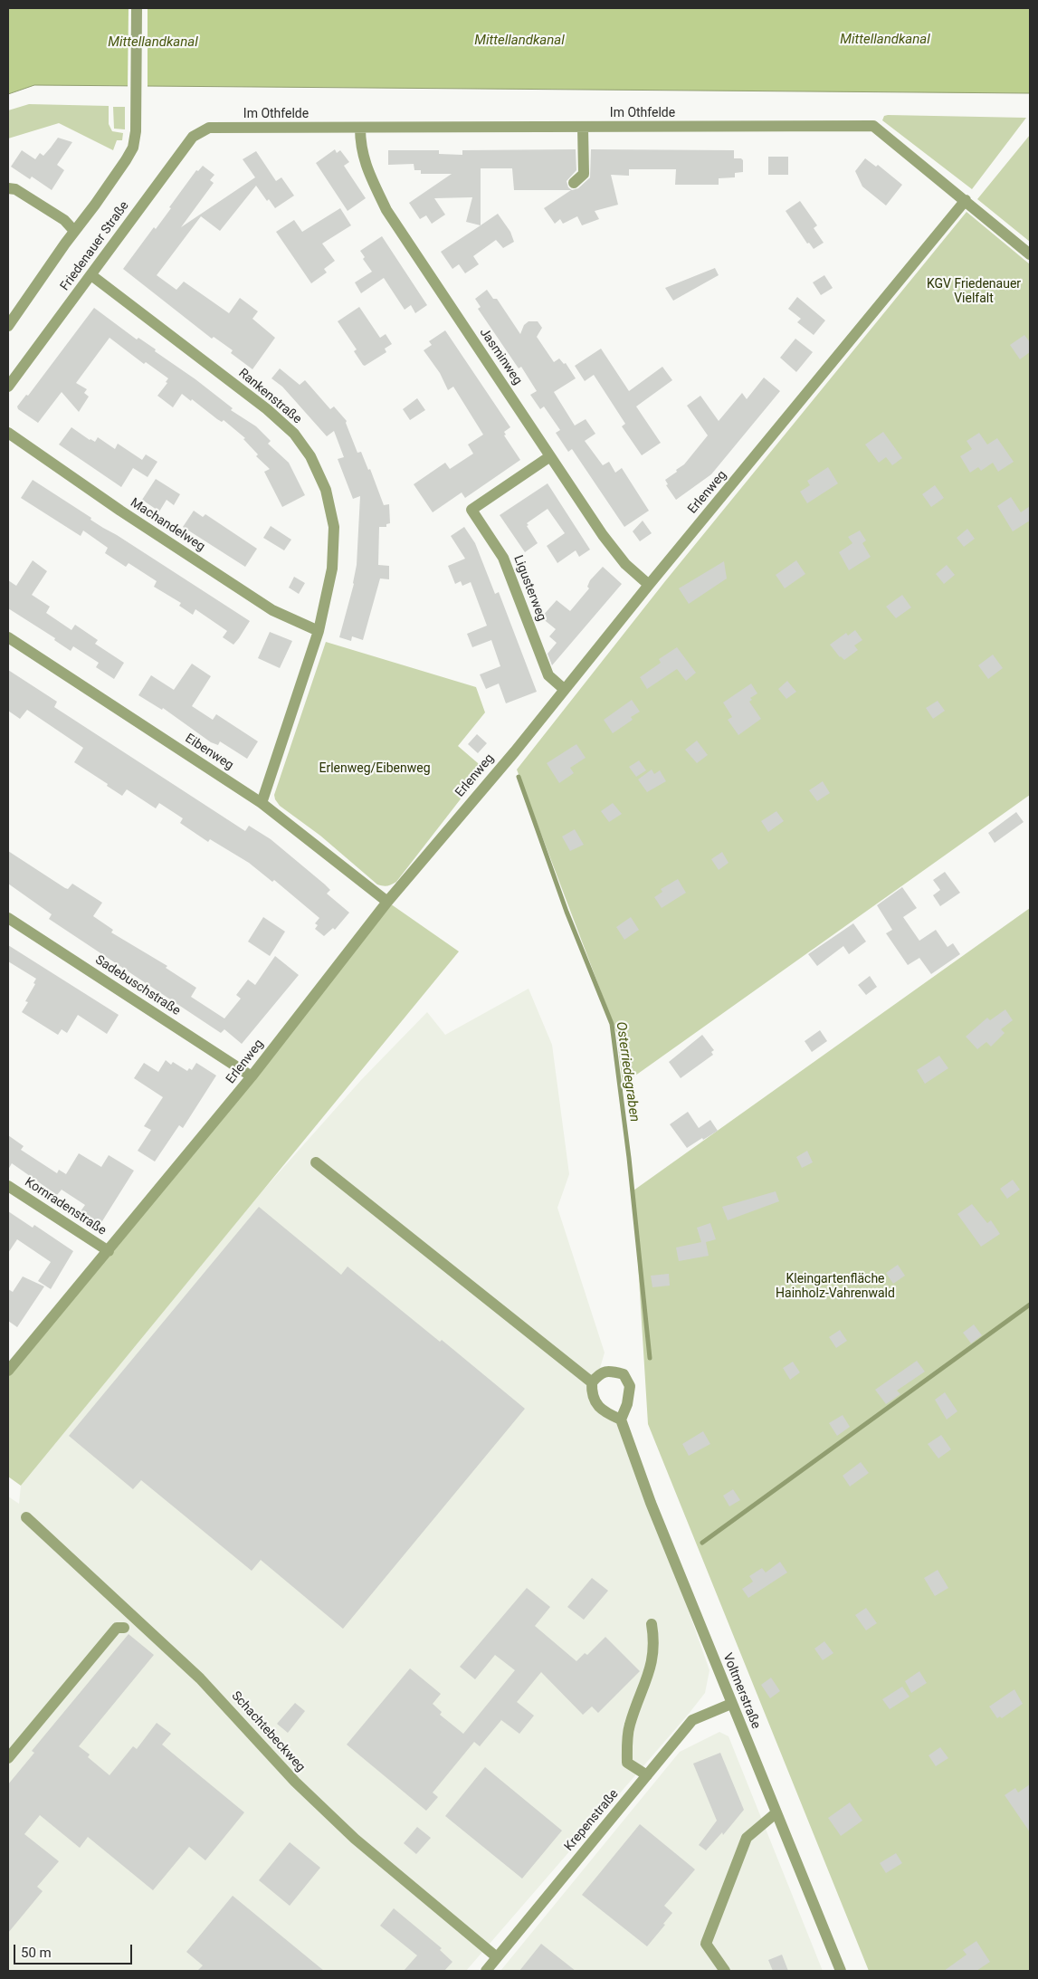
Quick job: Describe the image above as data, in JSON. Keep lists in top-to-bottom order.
{
  "streets": {
    "street": [
      "Im Othfelde",
      "Friedenauer Straße",
      "Jasminweg",
      "Rankenstraße",
      "Erlenweg",
      "Machandelweg",
      "Ligusterweg",
      "Eibenweg",
      "Sadebuschstraße",
      "Kornradenstraße",
      "Voltmerstraße",
      "Schachtebeckweg",
      "Krepenstraße"
    ]
  },
  "crossings": [
    ["Im Othfelde", "Friedenauer Straße"],
    ["Im Othfelde", "Jasminweg"],
    ["Im Othfelde", "Erlenweg"],
    ["Friedenauer Straße", "Rankenstraße"],
    ["Jasminweg", "Erlenweg"],
    ["Jasminweg", "Ligusterweg"],
    ["Rankenstraße", "Machandelweg"],
    ["Rankenstraße", "Eibenweg"],
    ["Erlenweg", "Ligusterweg"],
    ["Erlenweg", "Eibenweg"],
    ["Erlenweg", "Sadebuschstraße"],
    ["Erlenweg", "Kornradenstraße"],
    ["Voltmerstraße", "Krepenstraße"],
    ["Schachtebeckweg", "Krepenstraße"]
  ],
  "water": ["Mittellandkanal", "Osterriedegraben"],
  "parks": ["KGV Friedenauer Vielfalt", "Erlenweg/Eibenweg", "Kleingartenfläche Hainholz-Vahrenwald"],
  "scale_bar": "50 m"
}
